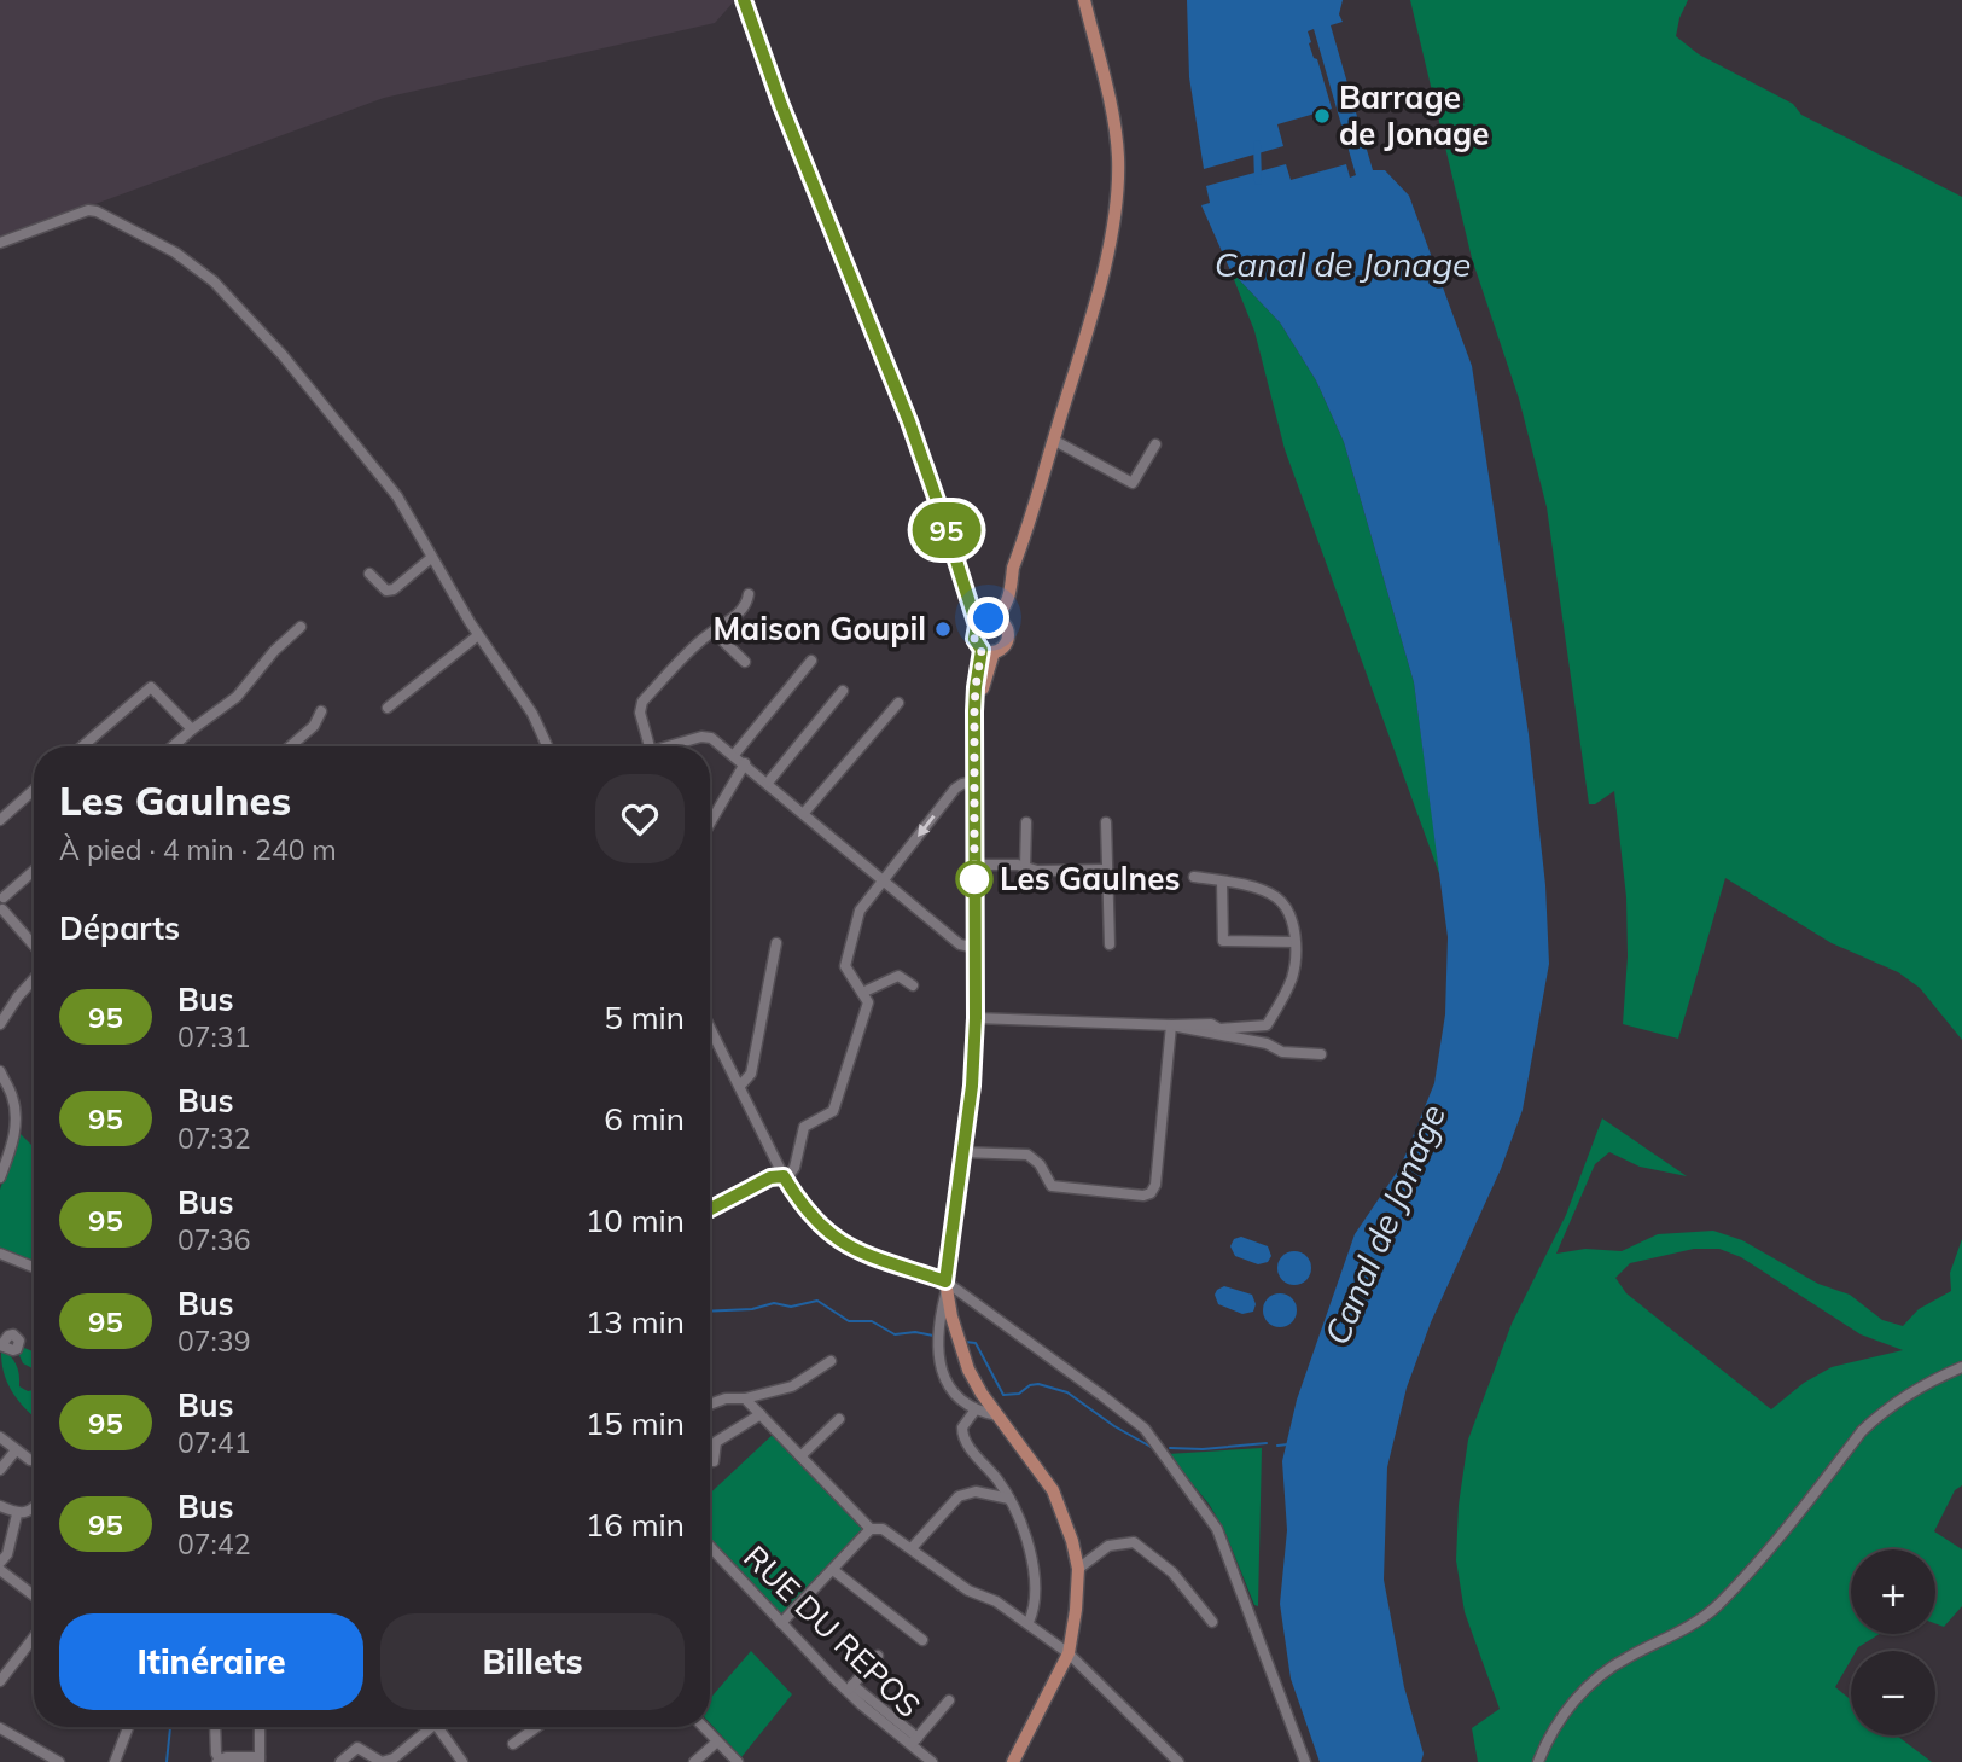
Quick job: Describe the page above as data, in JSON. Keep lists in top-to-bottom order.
{
  "streets": {
    "street": ["RUE DU REPOS"]
  },
  "water": ["Canal de Jonage"],
  "places": ["Barrage de Jonage", "Maison Goupil", "Les Gaulnes"],
  "lines": ["bus line 95"],
  "page": {
    "on_map": "95",
    "heading": [
      ["Les Gaulnes", "À pied · 4 min · 240 m"],
      "Départs"
    ],
    "list": [
      {
        "mark": "95",
        "name": "Bus",
        "note": "07:31",
        "value": "5 min"
      },
      {
        "mark": "95",
        "name": "Bus",
        "note": "07:32",
        "value": "6 min"
      },
      {
        "mark": "95",
        "name": "Bus",
        "note": "07:36",
        "value": "10 min"
      },
      {
        "mark": "95",
        "name": "Bus",
        "note": "07:39",
        "value": "13 min"
      },
      {
        "mark": "95",
        "name": "Bus",
        "note": "07:41",
        "value": "15 min"
      },
      {
        "mark": "95",
        "name": "Bus",
        "note": "07:42",
        "value": "16 min"
      }
    ],
    "map_buttons": ["+", "−"],
    "buttons": ["Itinéraire", "Billets"]
  }
}
